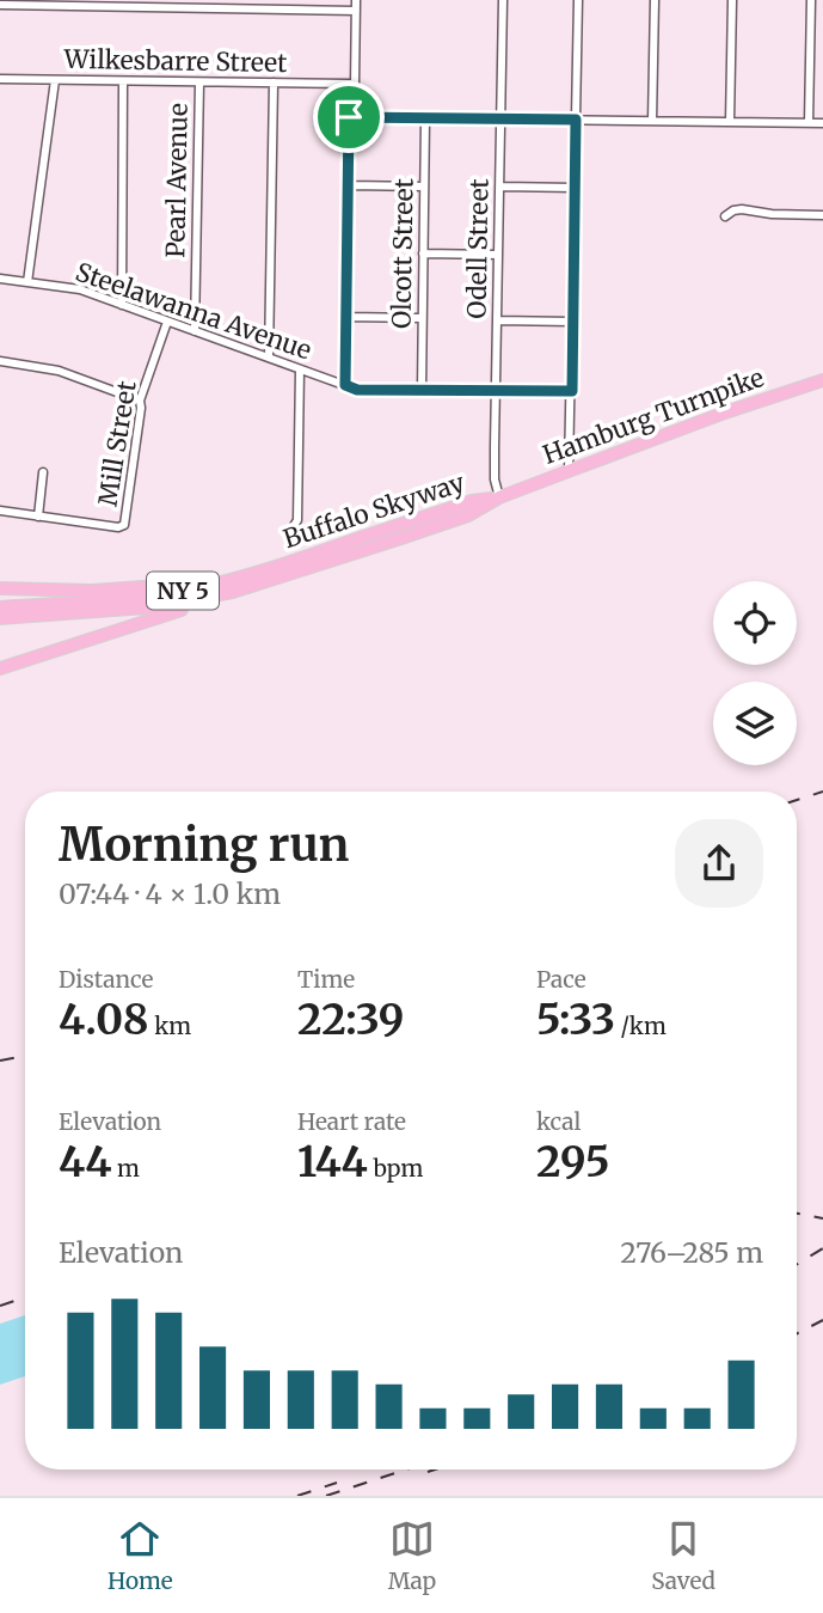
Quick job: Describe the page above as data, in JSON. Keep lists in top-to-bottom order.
{
  "streets": {
    "highway": ["Hamburg Turnpike", "Buffalo Skyway", "NY 5"],
    "street": [
      "Wilkesbarre Street",
      "Pearl Avenue",
      "Odell Street",
      "Olcott Street",
      "Steelawanna Avenue",
      "Mill Street"
    ]
  },
  "crossings": [
    ["Wilkesbarre Street", "Pearl Avenue"],
    ["Pearl Avenue", "Steelawanna Avenue"],
    ["Odell Street", "Steelawanna Avenue"],
    ["Odell Street", "Hamburg Turnpike"],
    ["Odell Street", "Buffalo Skyway"],
    ["Olcott Street", "Steelawanna Avenue"],
    ["Steelawanna Avenue", "Mill Street"],
    ["Hamburg Turnpike", "Buffalo Skyway"]
  ],
  "page": {
    "heading": ["Morning run", "07:44 · 4 × 1.0 km"],
    "stats": [
      ["Distance", "4.08 km"],
      ["Time", "22:39"],
      ["Pace", "5:33 /km"],
      ["Elevation", "44 m"],
      ["Heart rate", "144 bpm"],
      ["kcal", "295"]
    ],
    "chart": ["Elevation", "276–285 m"],
    "tabs": ["Home", "Map", "Saved"]
  }
}
